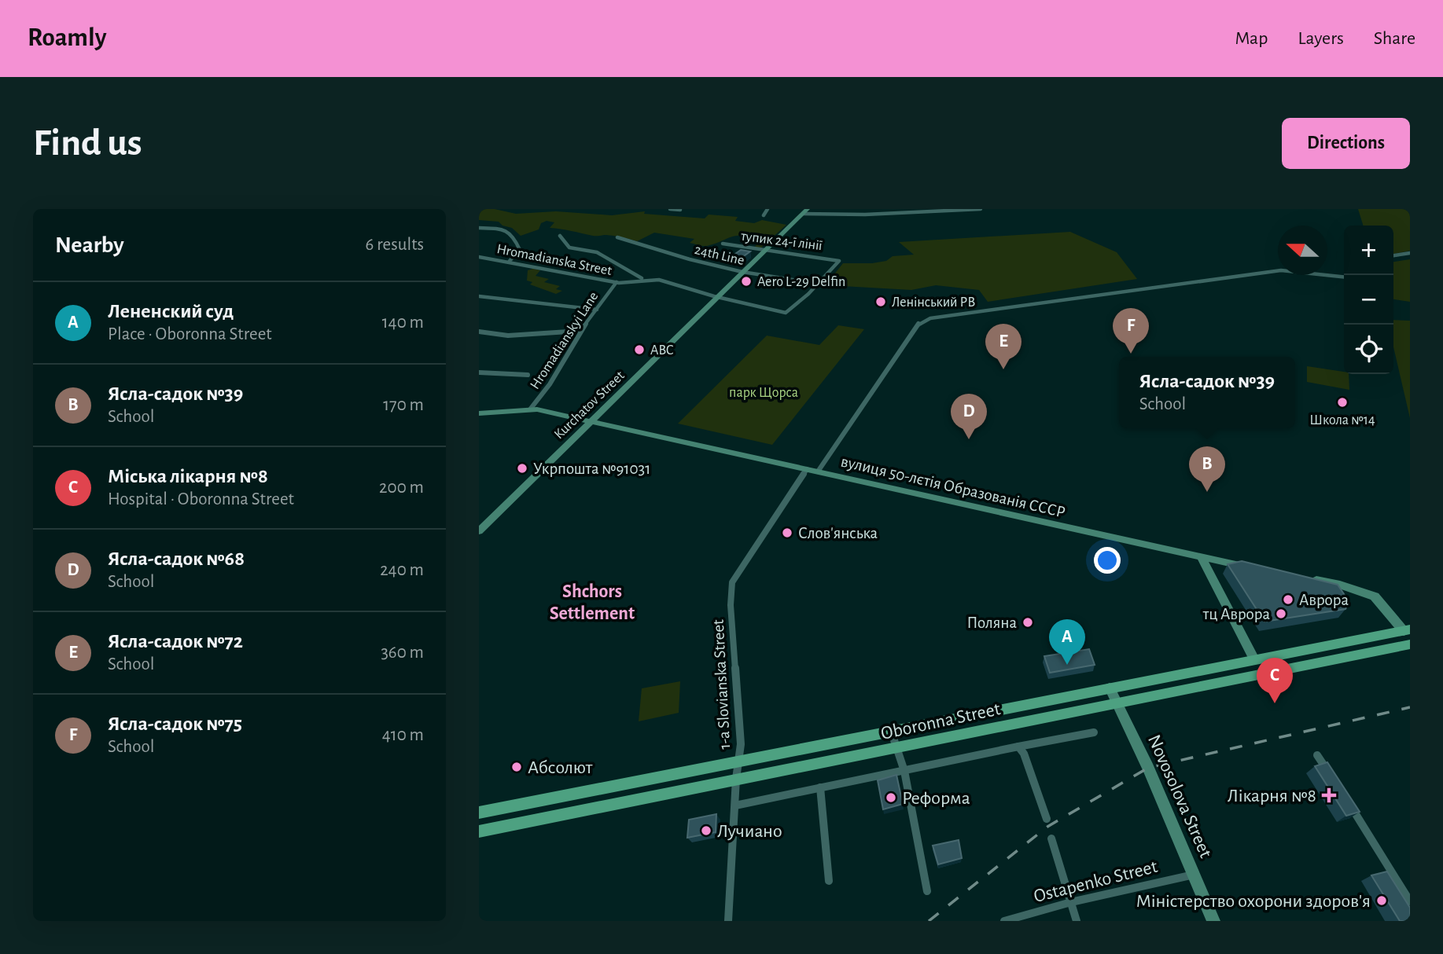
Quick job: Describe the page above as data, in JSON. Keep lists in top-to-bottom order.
{
  "streets": {
    "main road": ["Kurchatov Street", "Oboronna Street", "Novosolova Street"],
    "street": [
      "тупик 24-ї лінії",
      "24th Line",
      "Hromadianska Street",
      "Hromadianskyi Lane",
      "вулиця 50-лєтія Образованія СССР",
      "1-a Slovianska Street",
      "Ostapenko Street"
    ]
  },
  "crossings": [
    ["тупик 24-ї лінії", "24th Line"],
    ["тупик 24-ї лінії", "Hromadianska Street"],
    ["24th Line", "Hromadianska Street"],
    ["Hromadianska Street", "Hromadianskyi Lane"],
    ["Hromadianska Street", "Kurchatov Street"],
    ["Hromadianskyi Lane", "вулиця 50-лєтія Образованія СССР"],
    ["Kurchatov Street", "вулиця 50-лєтія Образованія СССР"],
    ["вулиця 50-лєтія Образованія СССР", "1-a Slovianska Street"],
    ["1-a Slovianska Street", "Oboronna Street"],
    ["Oboronna Street", "Novosolova Street"],
    ["Novosolova Street", "Ostapenko Street"]
  ],
  "districts": ["Shchors Settlement"],
  "parks": ["парк Щорса"],
  "places": {
    "other": [
      "Aero L-29 Delfin",
      "Ленінський РВ",
      "ABC",
      "Школа №14",
      "Укрпошта №91031",
      "Слов'янська",
      "Аврора",
      "тц Аврора",
      "Поляна",
      "Абсолют",
      "Реформа",
      "Лучиано",
      "Міністерство охорони здоров'я"
    ],
    "health": ["Лікарня №8"]
  },
  "north": "left",
  "page": {
    "header": "Roamly",
    "nav": ["Map", "Layers", "Share"],
    "buttons": "Directions",
    "title": "Find us",
    "heading": ["Nearby", "6 results"],
    "map_buttons": ["+", "−"],
    "list": [
      {
        "mark": "A",
        "name": "Лененский суд",
        "note": "Place · Oboronna Street",
        "value": "140 m"
      },
      {
        "mark": "B",
        "name": "Ясла-садок №39",
        "note": "School",
        "value": "170 m"
      },
      {
        "mark": "C",
        "name": "Міська лікарня №8",
        "note": "Hospital · Oboronna Street",
        "value": "200 m"
      },
      {
        "mark": "D",
        "name": "Ясла-садок №68",
        "note": "School",
        "value": "240 m"
      },
      {
        "mark": "E",
        "name": "Ясла-садок №72",
        "note": "School",
        "value": "360 m"
      },
      {
        "mark": "F",
        "name": "Ясла-садок №75",
        "note": "School",
        "value": "410 m"
      }
    ],
    "pins": [
      "F",
      "E",
      "D",
      "B",
      "A",
      "C"
    ],
    "popup": ["Ясла-садок №39", "School"]
  }
}
